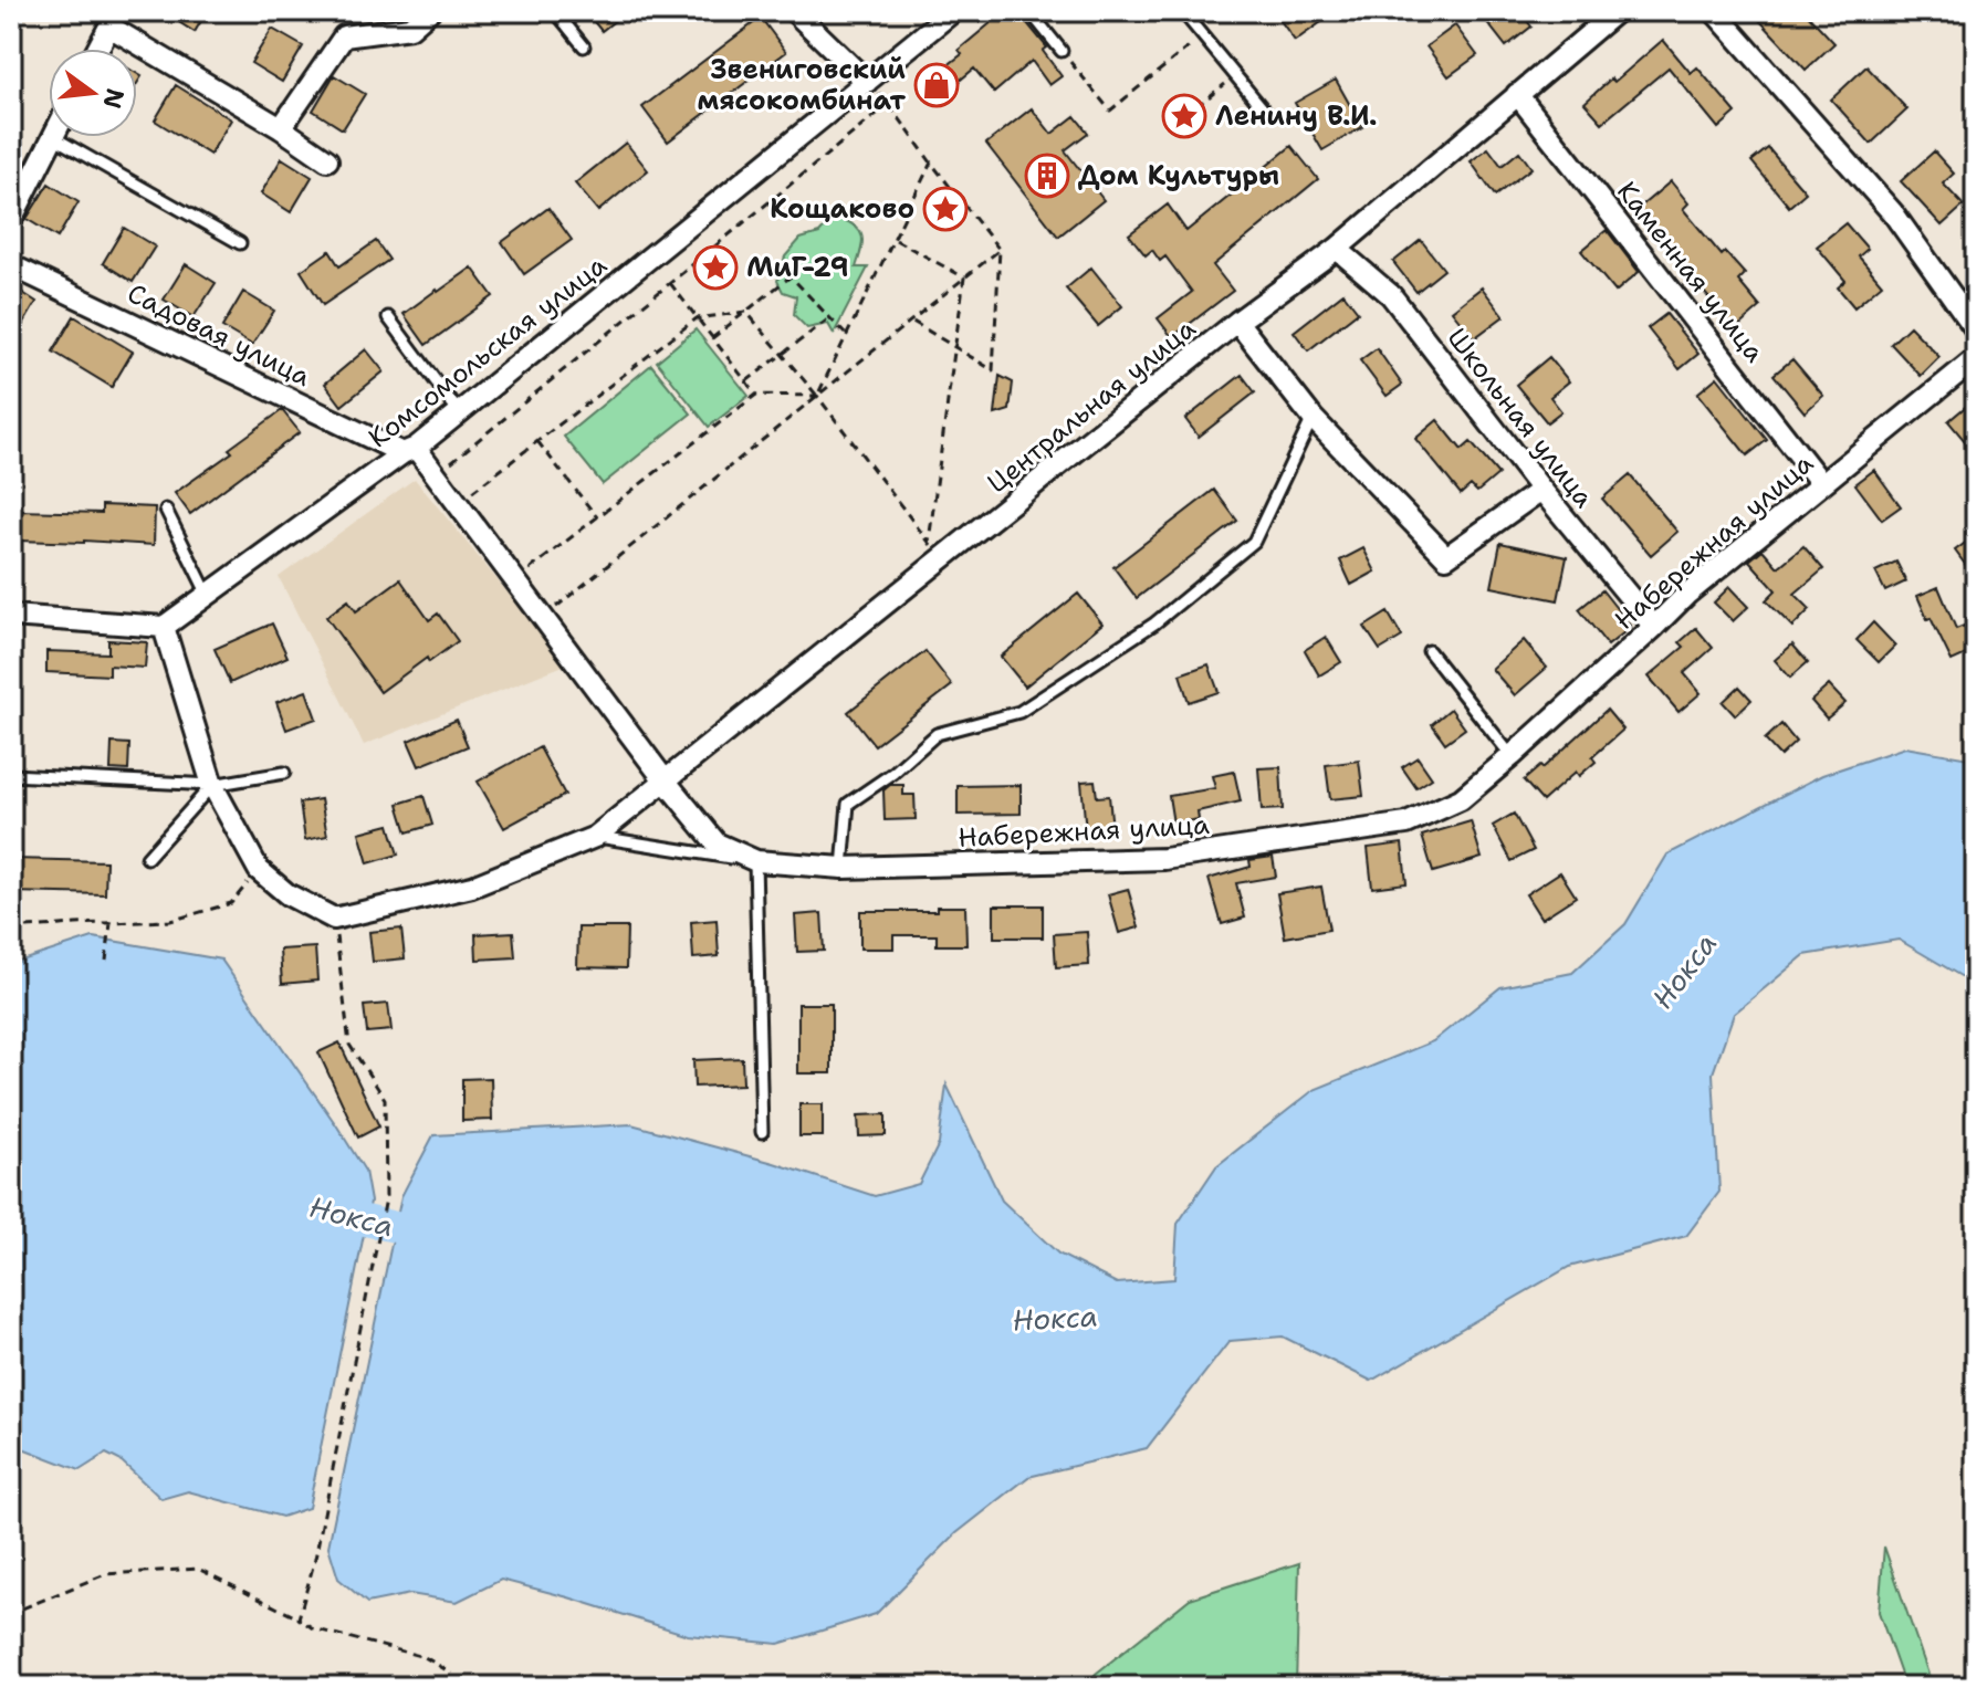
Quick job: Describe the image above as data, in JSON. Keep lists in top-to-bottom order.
{
  "streets": {
    "street": [
      "Каменная улица",
      "Садовая улица",
      "Комсомольская улица",
      "Центральная улица",
      "Школьная улица",
      "Набережная улица"
    ]
  },
  "crossings": [
    ["Каменная улица", "Центральная улица"],
    ["Каменная улица", "Набережная улица"],
    ["Садовая улица", "Комсомольская улица"],
    ["Центральная улица", "Школьная улица"],
    ["Центральная улица", "Набережная улица"],
    ["Школьная улица", "Набережная улица"]
  ],
  "water": ["Нокса"],
  "places": {
    "shop": ["Звениговский мясокомбинат"],
    "place": ["Ленину В.И.", "Кощаково", "МиГ-29"],
    "building": ["Дом Культуры"]
  },
  "north": "right"
}
